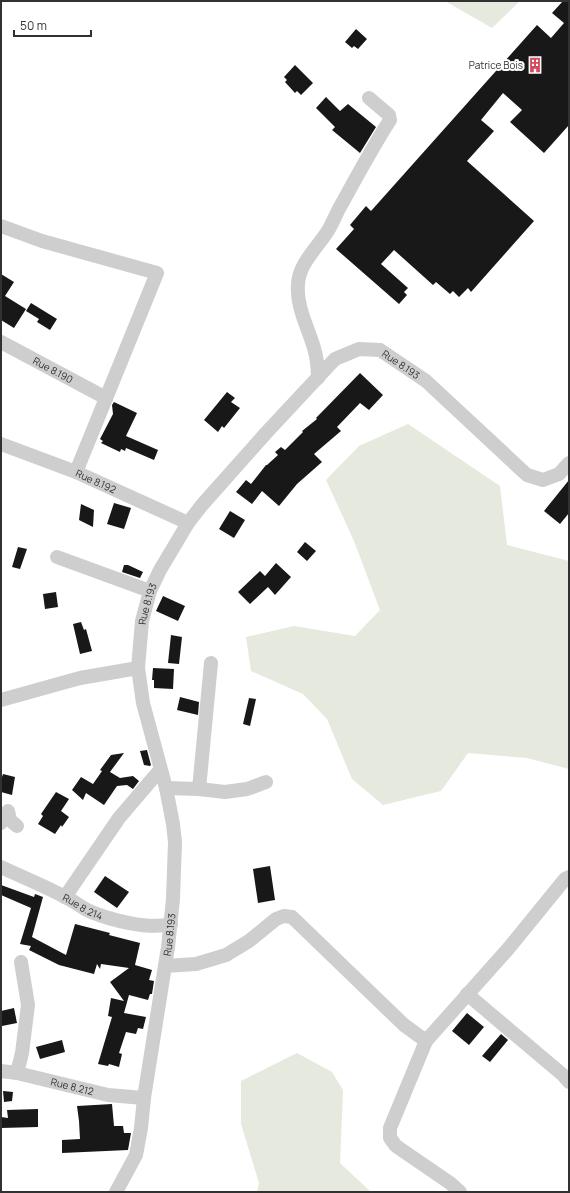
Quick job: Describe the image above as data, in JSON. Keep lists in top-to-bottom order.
{
  "streets": {
    "street": [
      "Rue 8.193",
      "Rue 8.190",
      "Rue 8.192",
      "Rue 8.214",
      "Rue 8.212"
    ]
  },
  "crossings": [
    ["Rue 8.193", "Rue 8.192"],
    ["Rue 8.193", "Rue 8.214"],
    ["Rue 8.193", "Rue 8.212"]
  ],
  "places": {
    "building": ["Patrice Bois"]
  },
  "scale_bar": "50 m"
}
